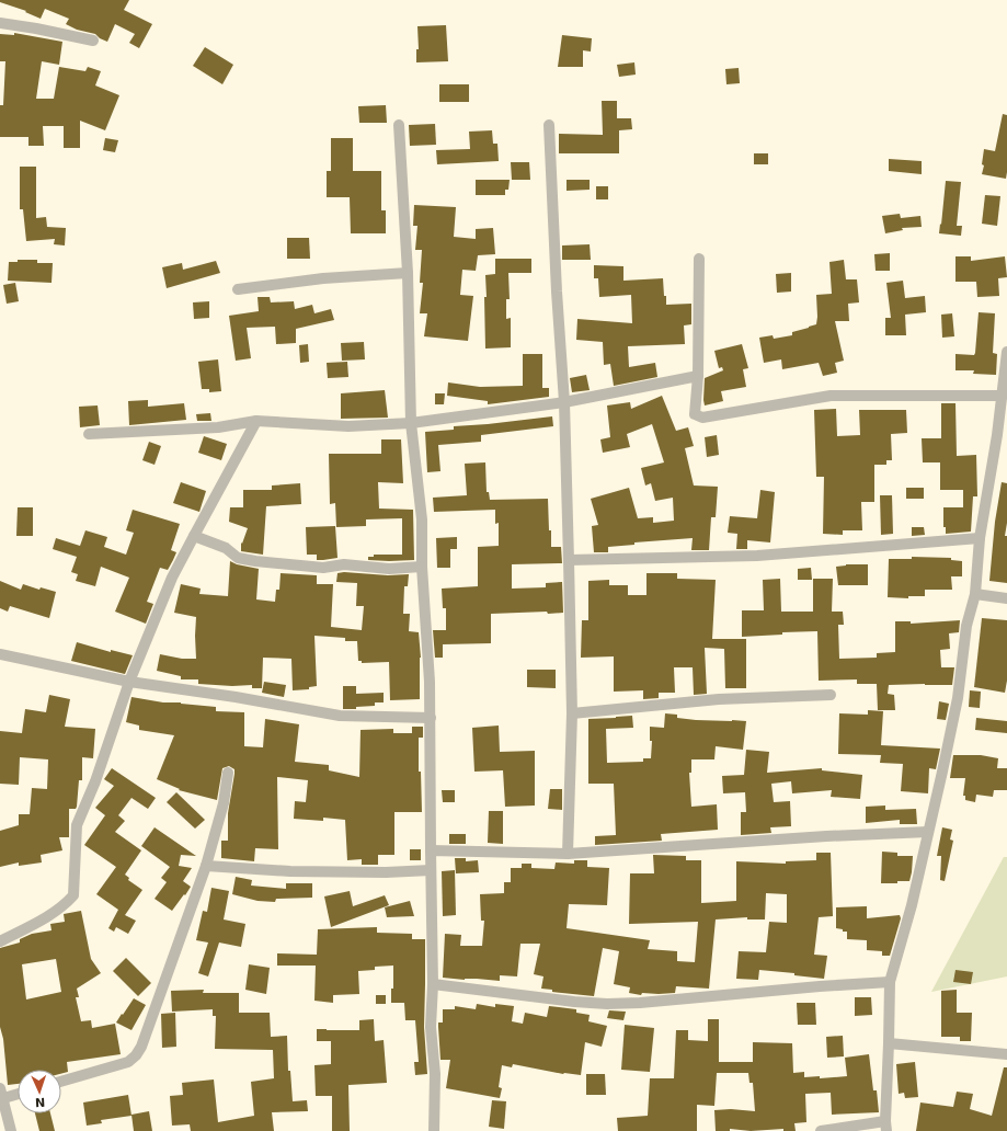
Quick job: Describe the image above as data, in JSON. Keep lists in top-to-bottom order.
{
  "north": "bottom"
}
